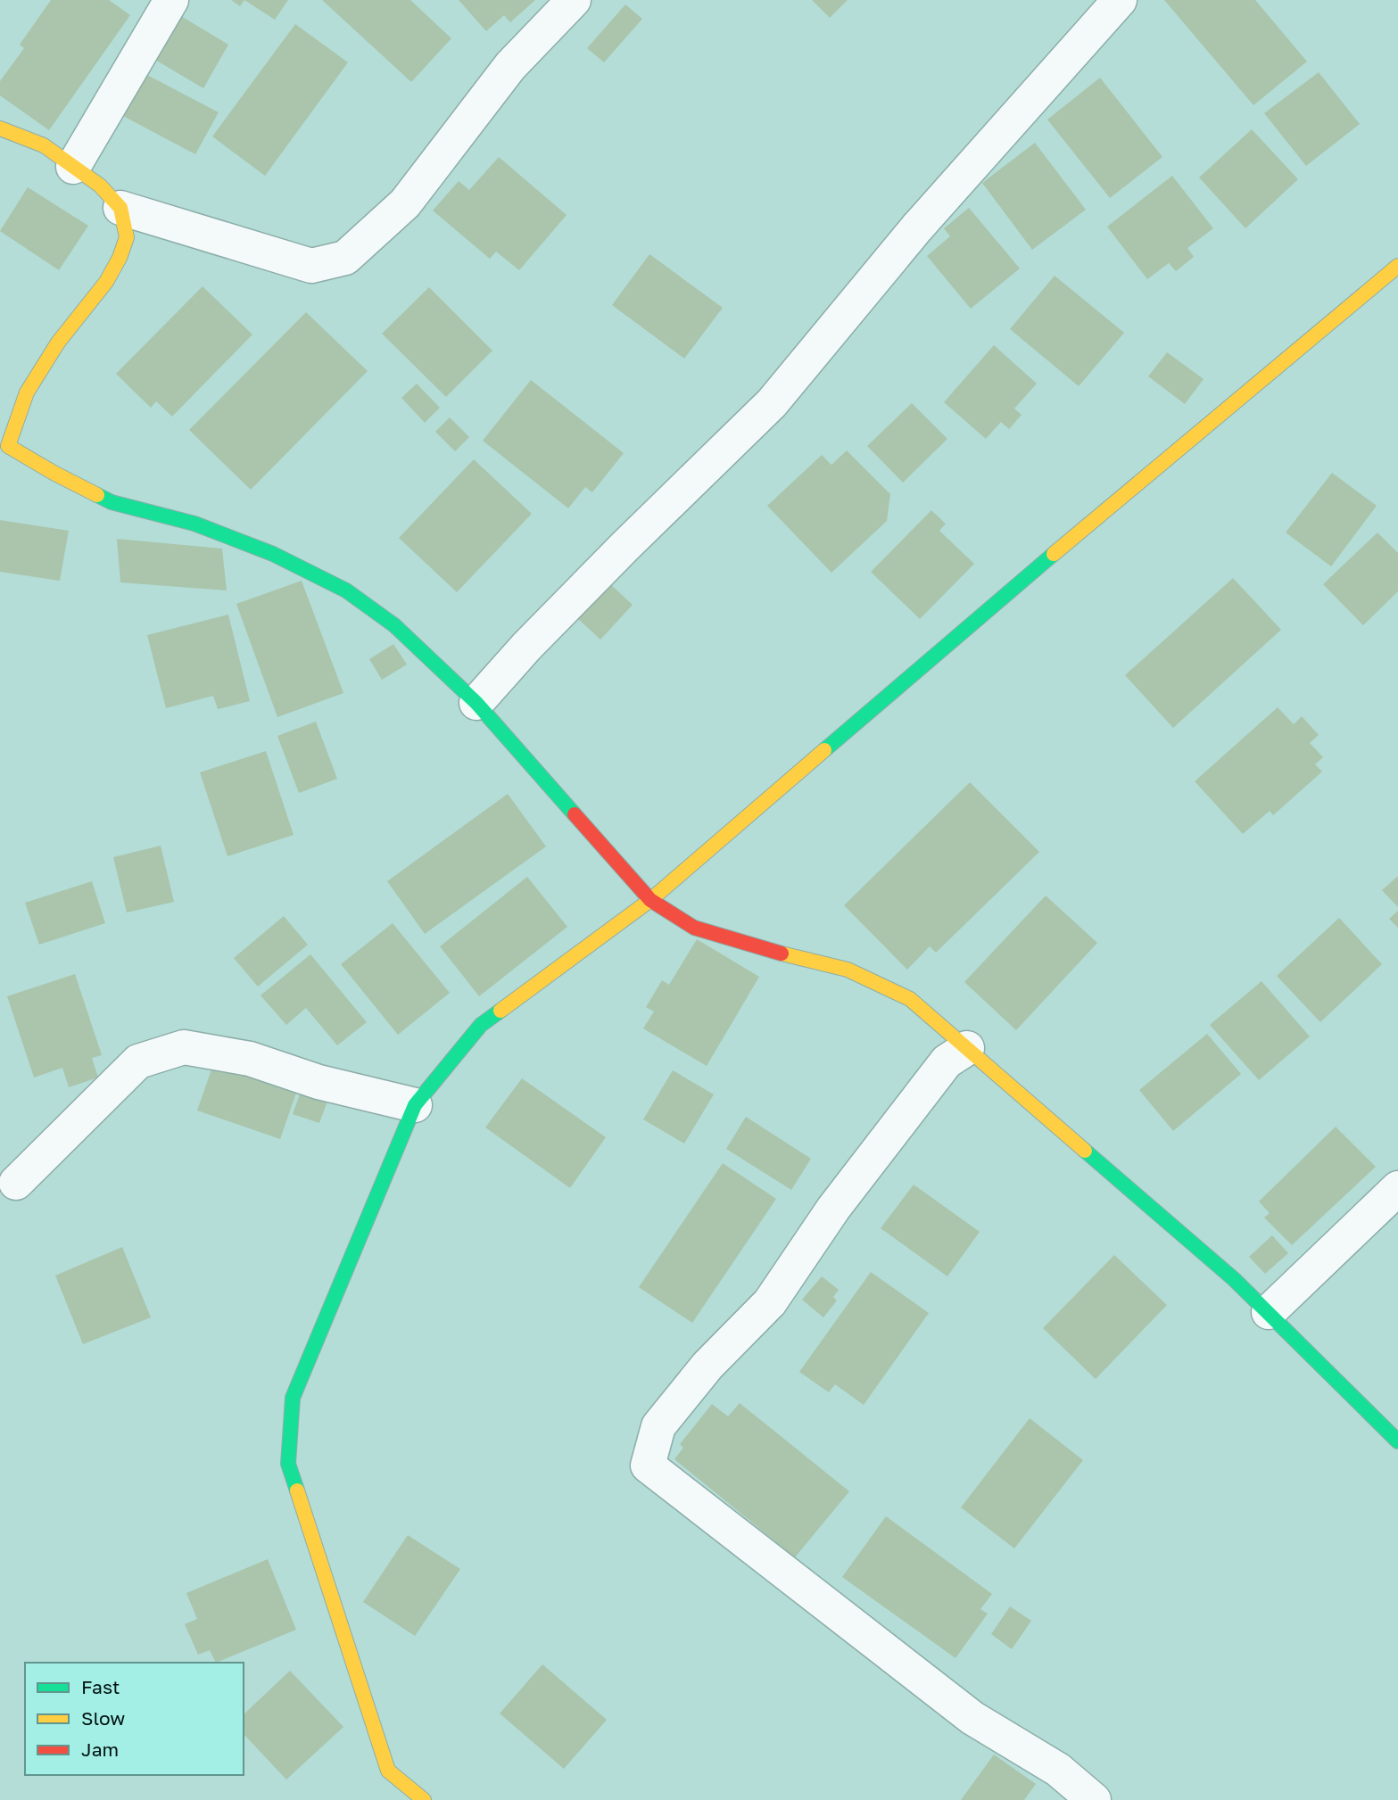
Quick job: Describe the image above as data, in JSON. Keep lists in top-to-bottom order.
{
  "legend": ["Fast", "Slow", "Jam"]
}
